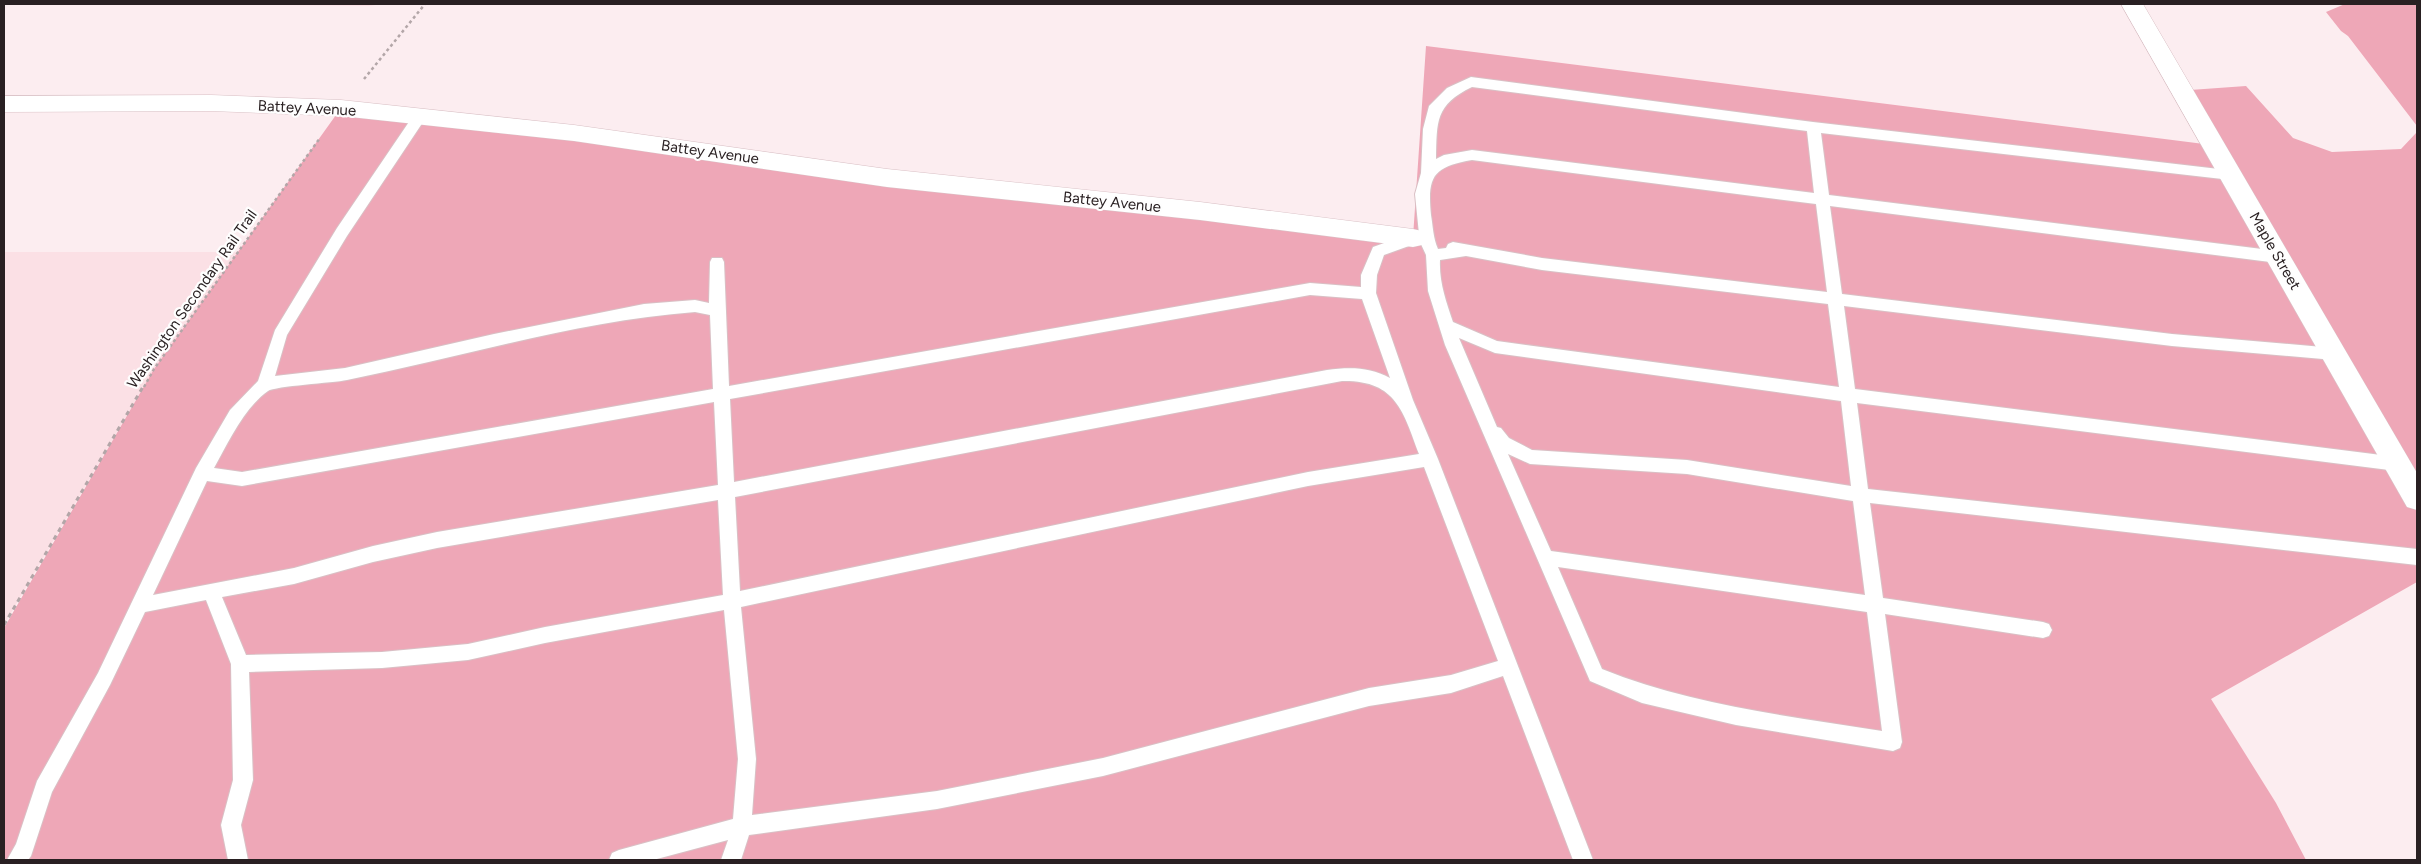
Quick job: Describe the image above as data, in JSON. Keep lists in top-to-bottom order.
{
  "streets": {
    "street": ["Battey Avenue", "Maple Street"],
    "path": ["Washington Secondary Rail Trail"]
  },
  "crossings": [
    ["Battey Avenue", "Washington Secondary Rail Trail"]
  ]
}
